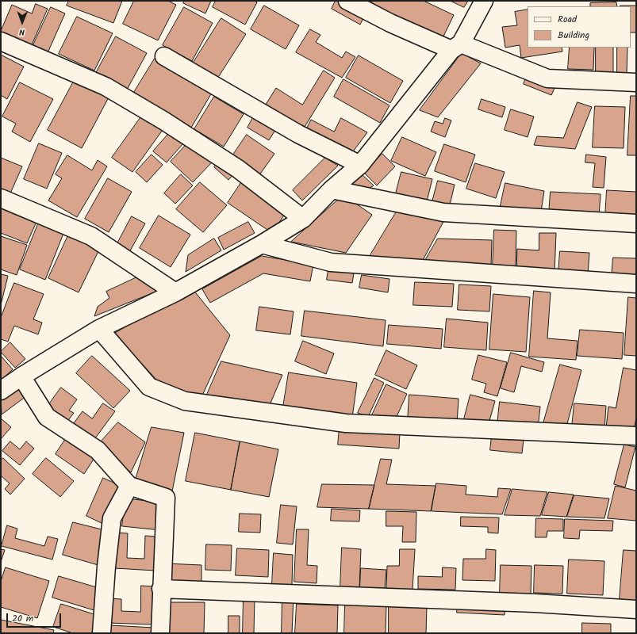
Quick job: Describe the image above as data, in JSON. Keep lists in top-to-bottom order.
{
  "legend": ["Road", "Building"],
  "scale_bar": "20 m",
  "north": "bottom"
}
